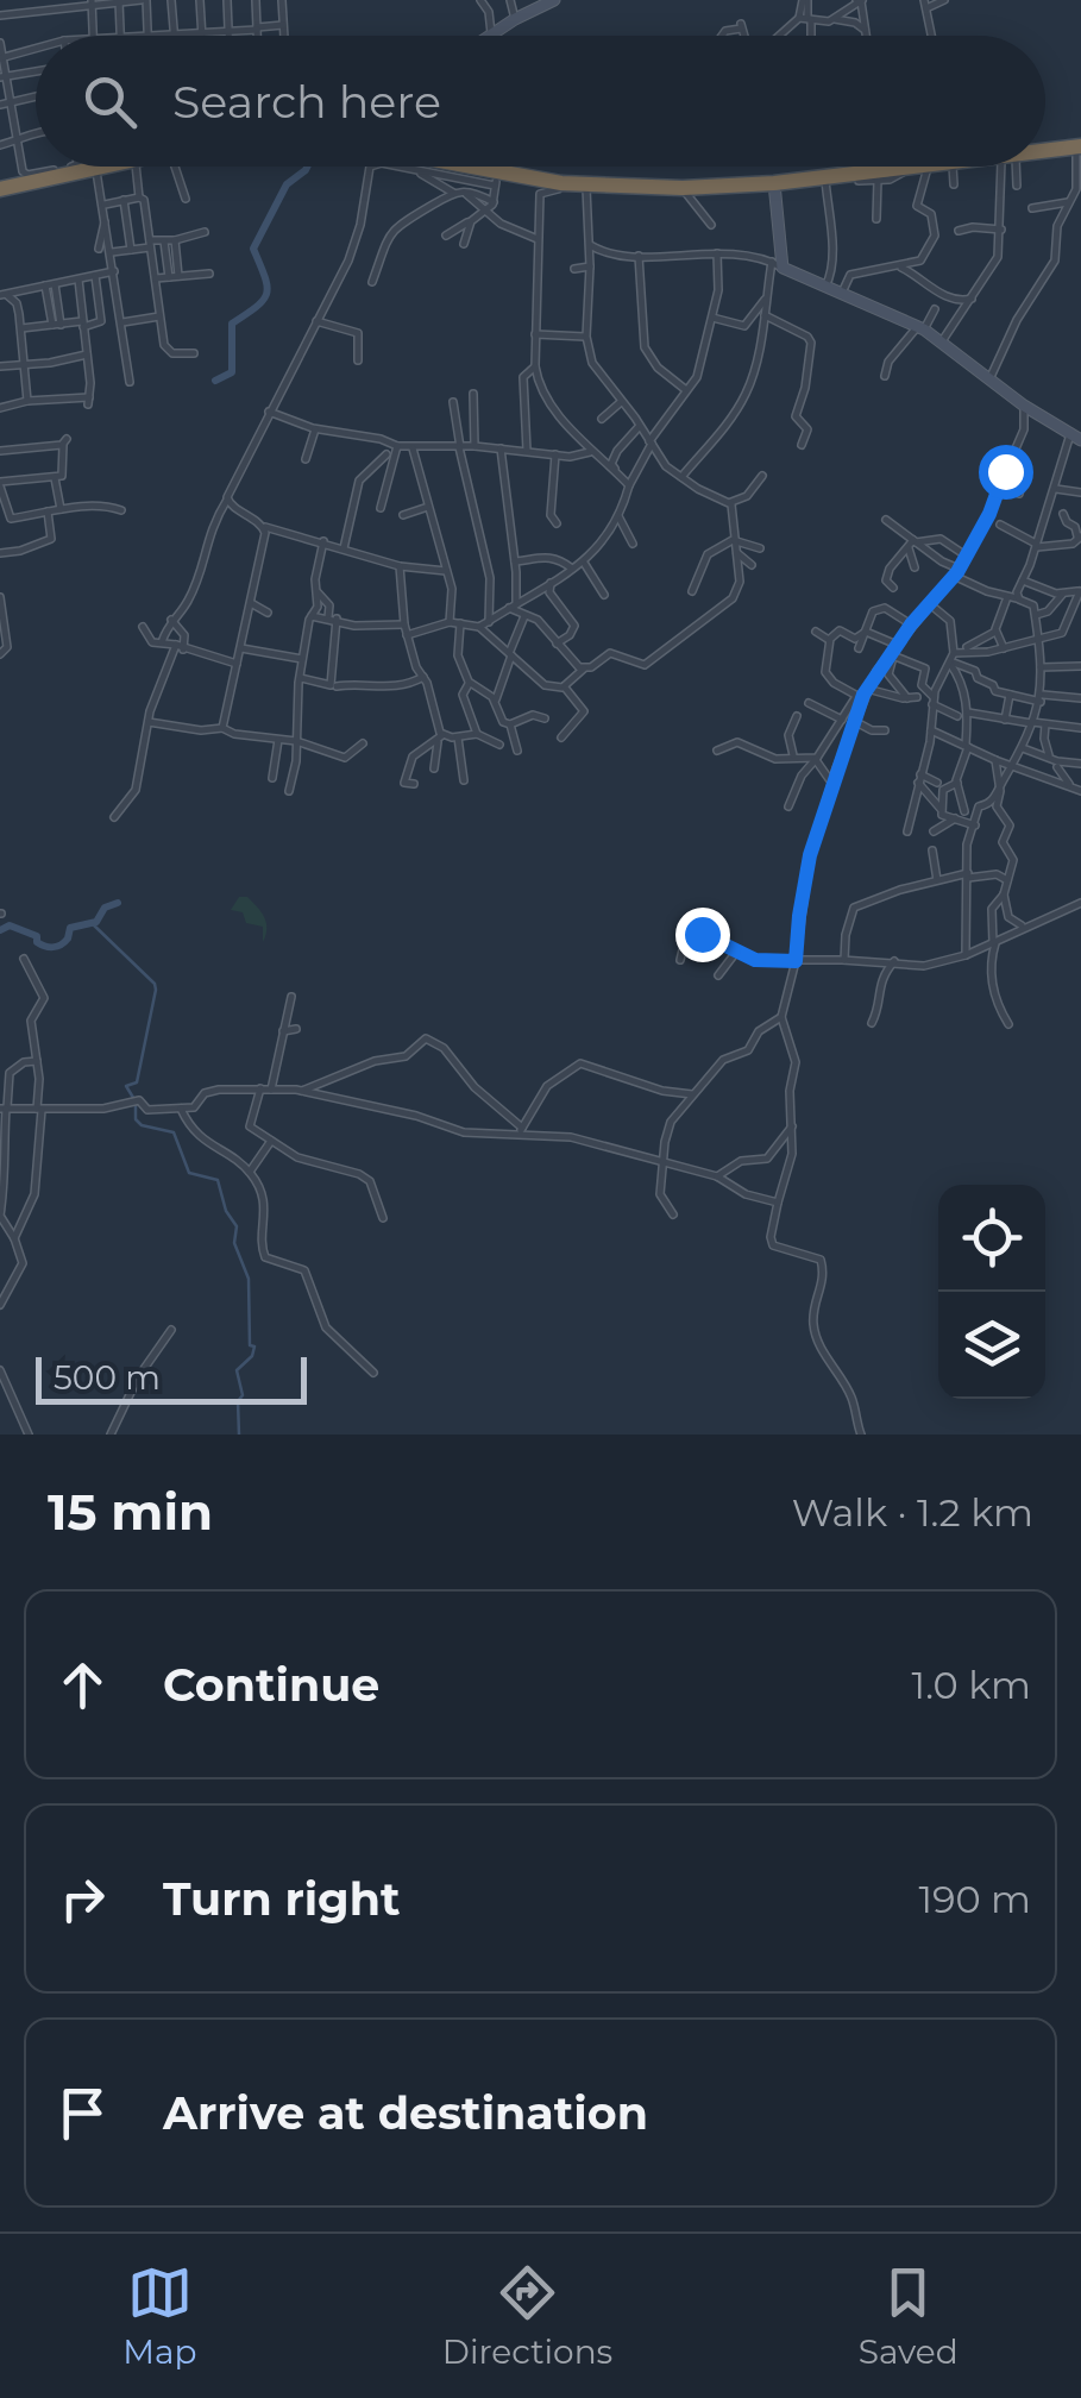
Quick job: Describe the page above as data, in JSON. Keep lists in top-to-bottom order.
{
  "scale_bar": "500 m",
  "page": {
    "search": "Search here",
    "scale": "500 m",
    "heading": ["15 min", "Walk · 1.2 km"],
    "list": [
      ["Continue", "1.0 km"],
      ["Turn right", "190 m"],
      "Arrive at destination"
    ],
    "nav": ["Map", "Directions", "Saved"]
  }
}
